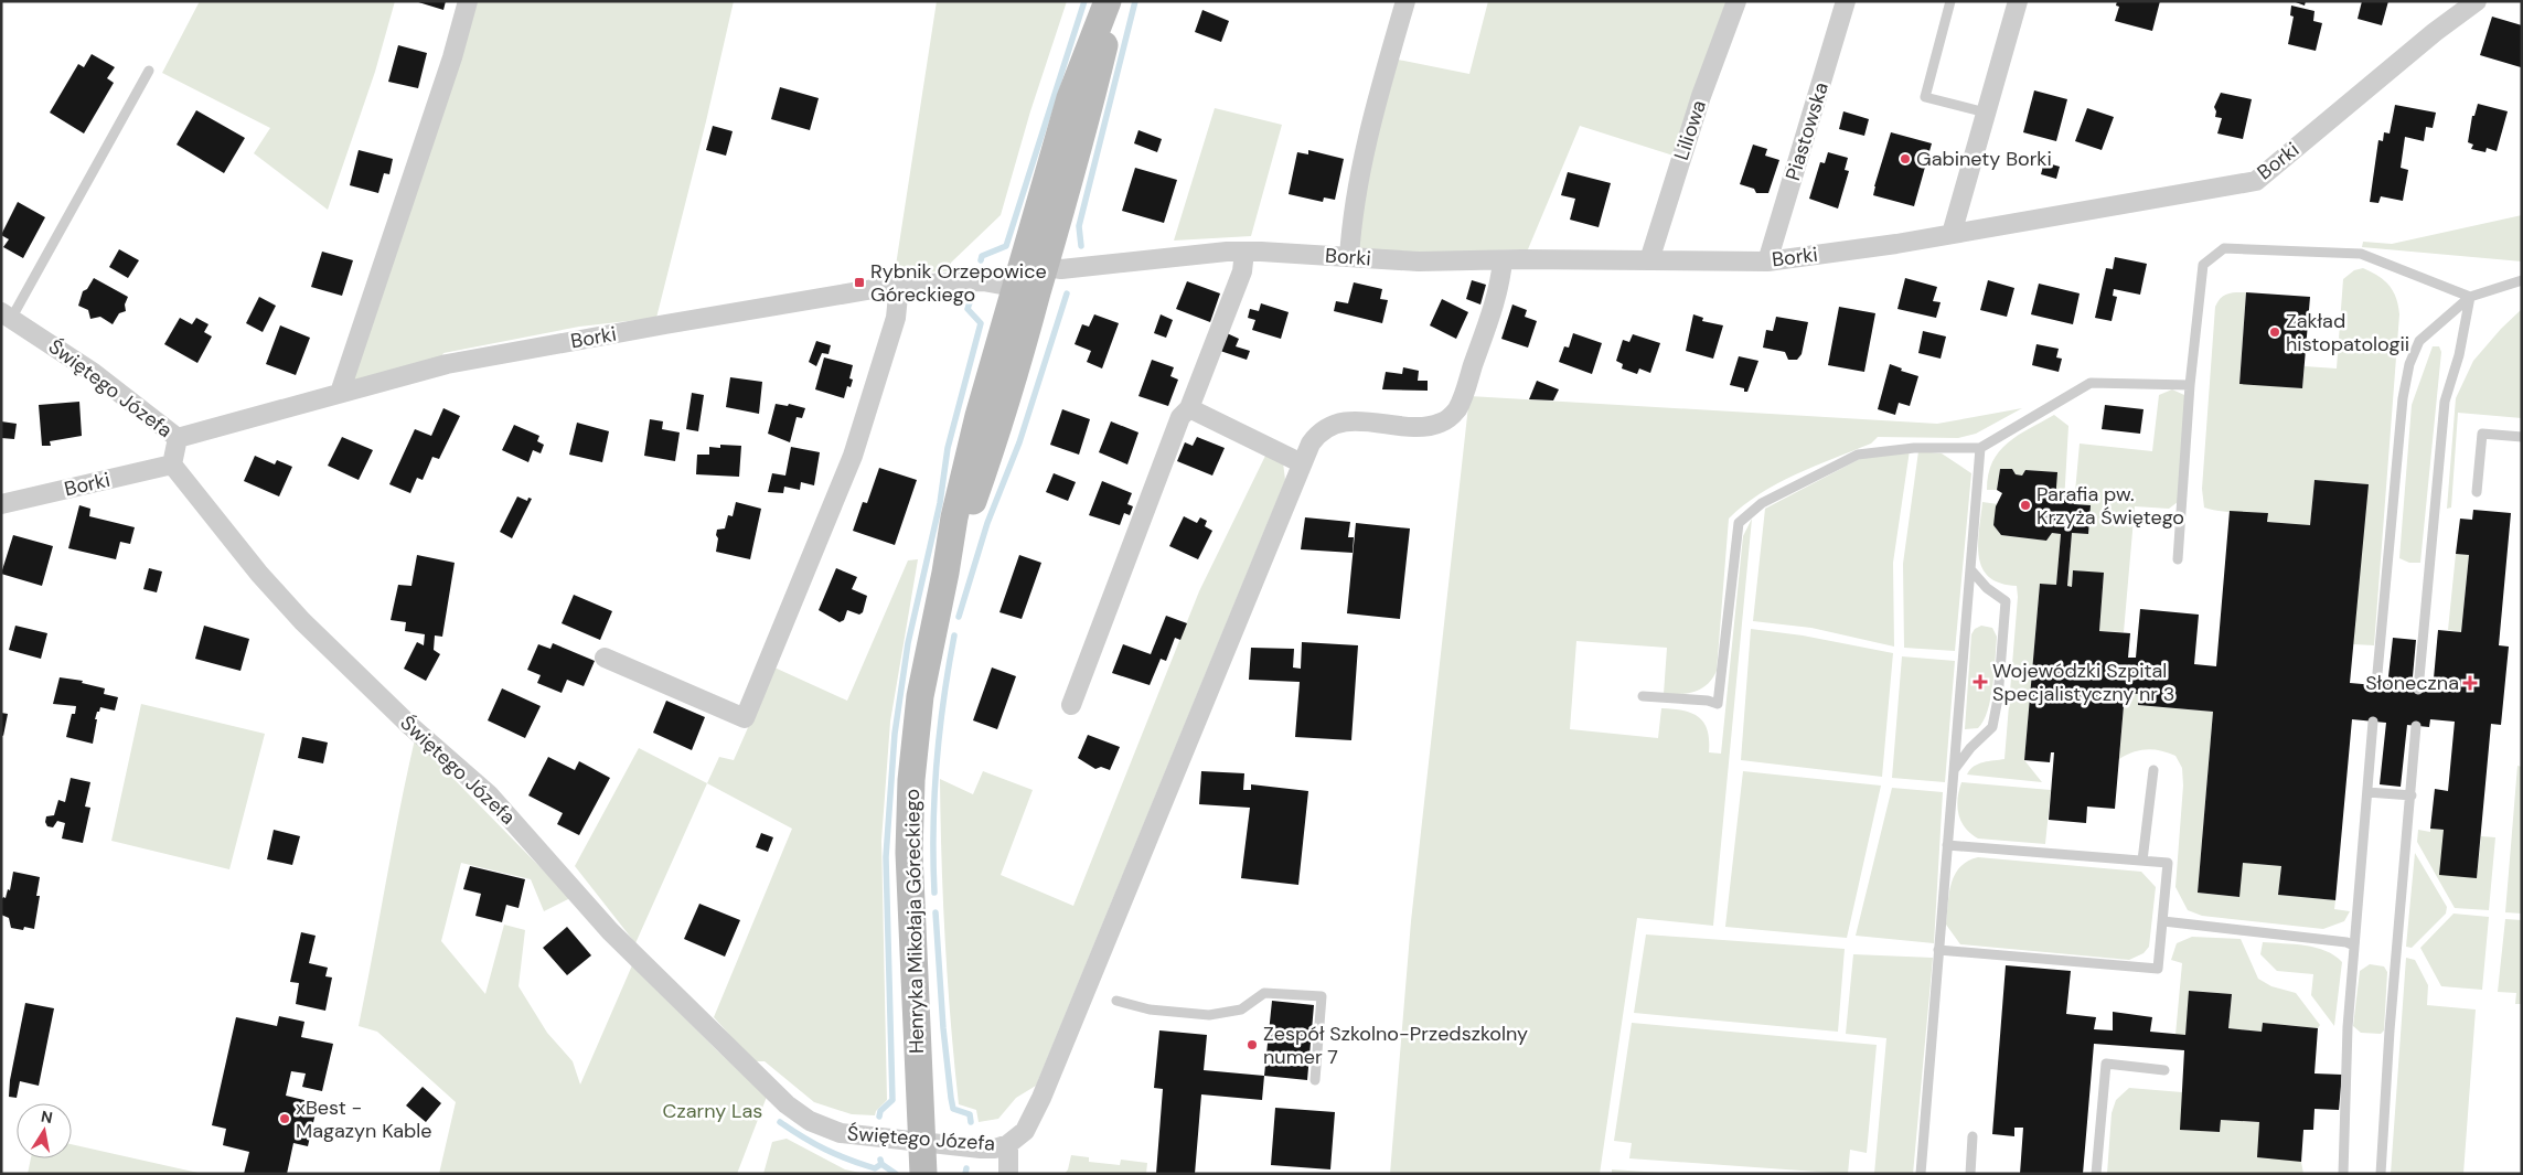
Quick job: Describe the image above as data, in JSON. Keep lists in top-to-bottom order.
{
  "streets": {
    "main road": ["Henryka Mikołaja Góreckiego"],
    "street": [
      "Liliowa",
      "Piastowska",
      "Borki",
      "Świętego Józefa"
    ]
  },
  "crossings": [
    ["Liliowa", "Borki"],
    ["Piastowska", "Borki"],
    ["Borki", "Świętego Józefa"],
    ["Borki", "Henryka Mikołaja Góreckiego"],
    ["Świętego Józefa", "Henryka Mikołaja Góreckiego"]
  ],
  "parks": ["Czarny Las"],
  "places": {
    "other": [
      "Gabinety Borki",
      "Zakład histopatologii",
      "Parafia pw. Krzyża Świętego",
      "Zespół Szkolno-Przedszkolny numer 7",
      "xBest - Magazyn Kable"
    ],
    "transit": ["Rybnik Orzepowice Góreckiego"],
    "health": ["Wojewódzki Szpital Specjalistyczny nr 3", "Słoneczna"]
  },
  "north": "top"
}
